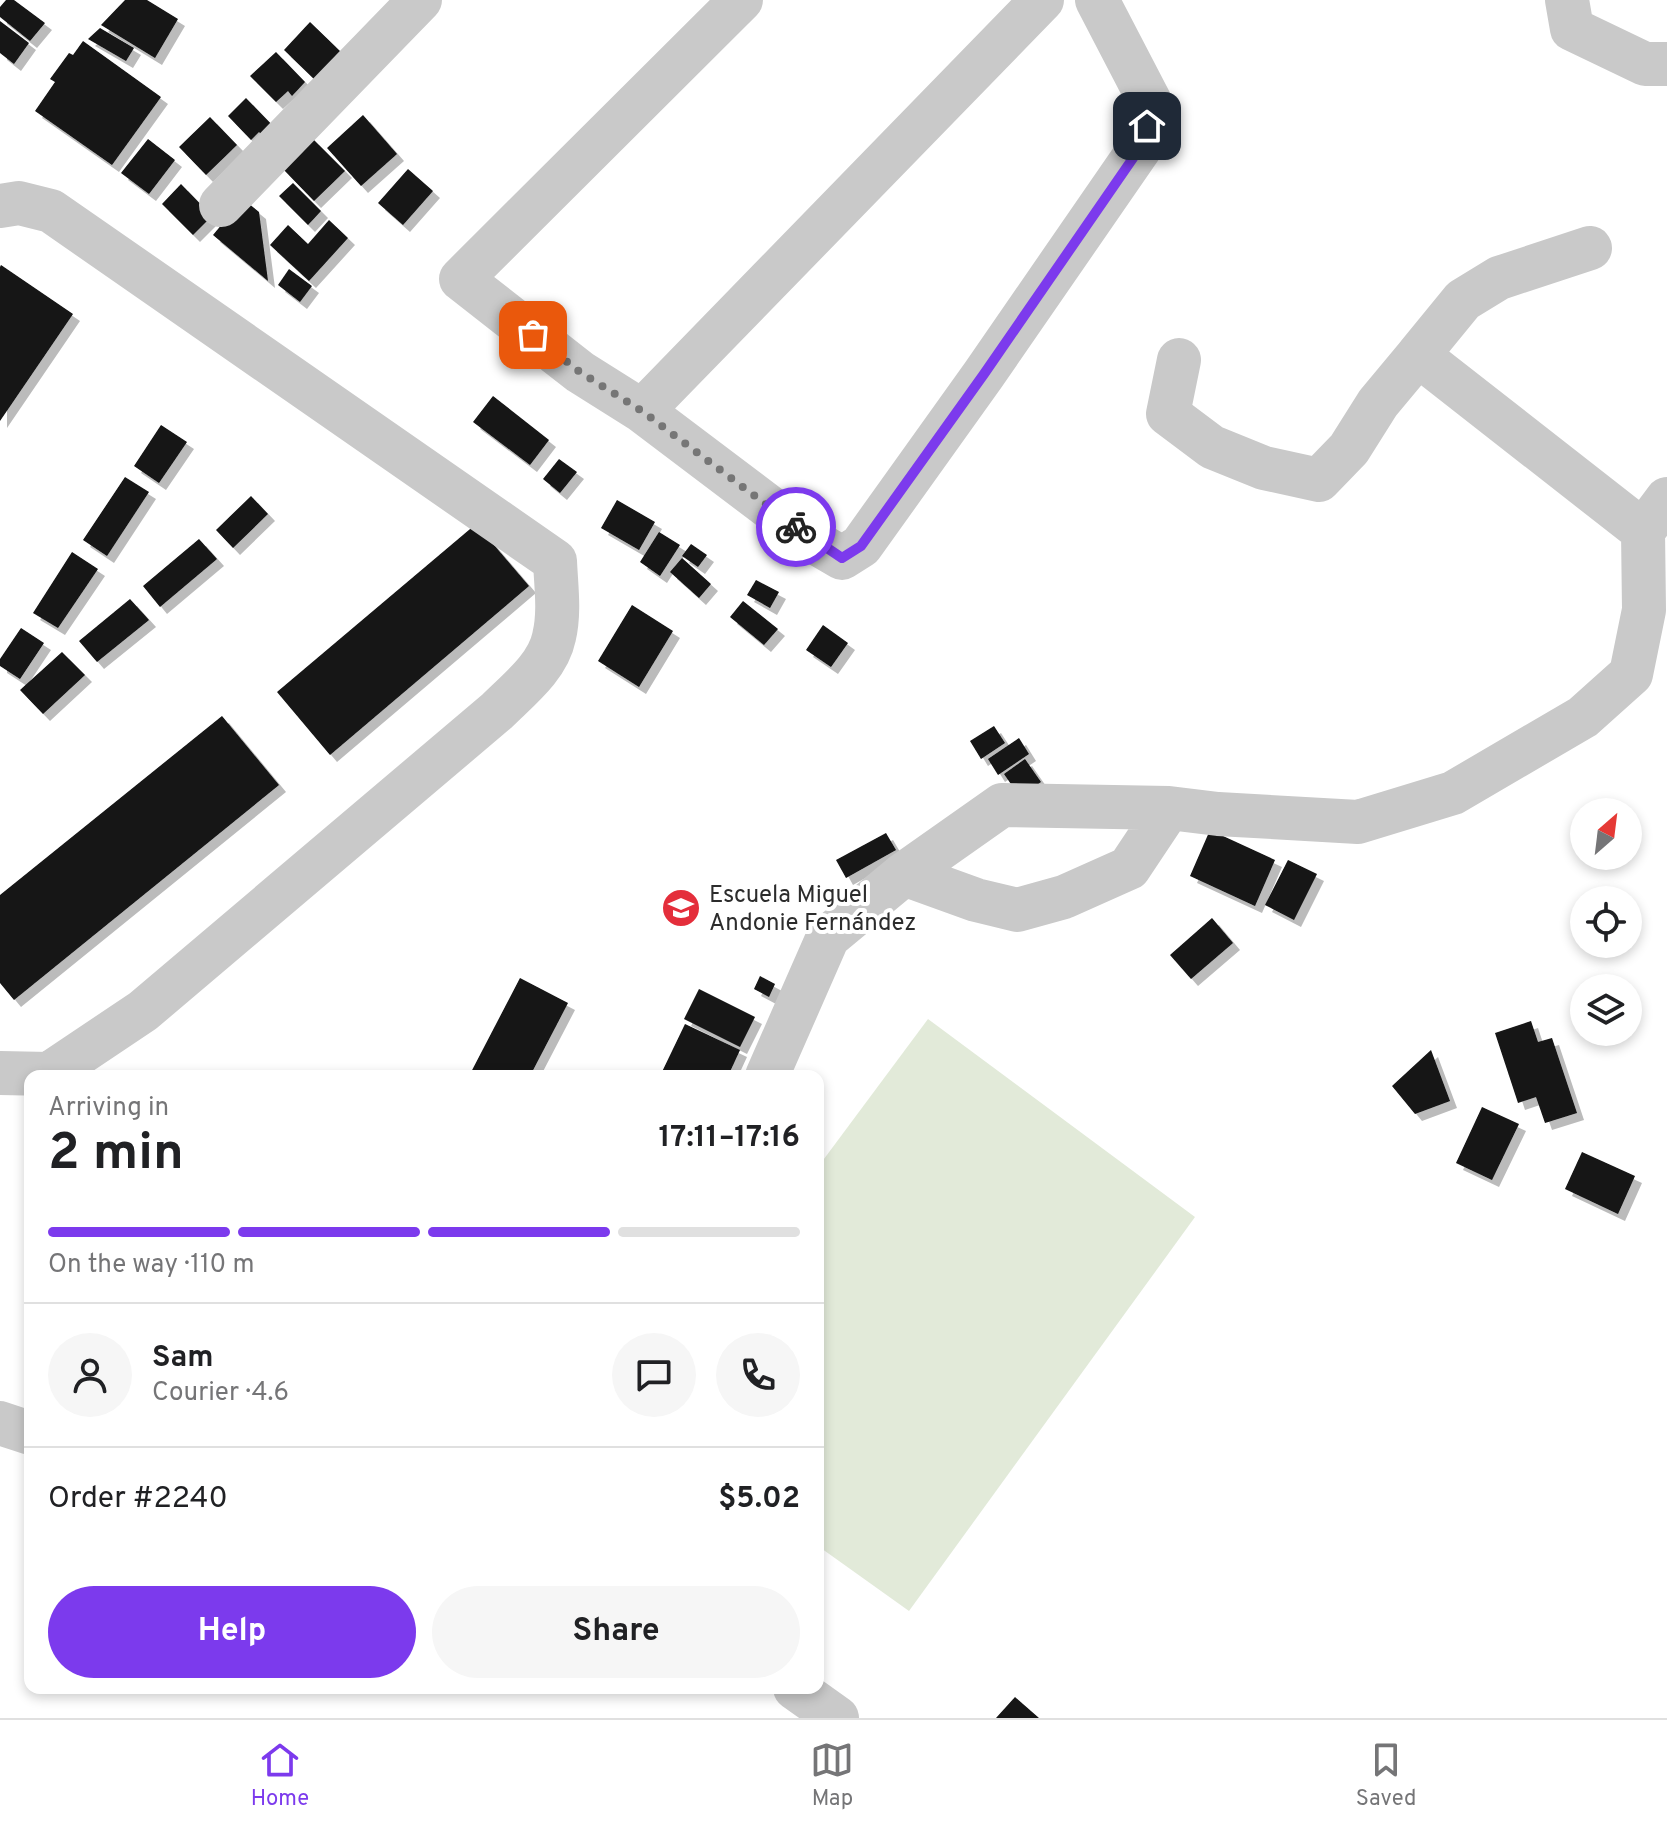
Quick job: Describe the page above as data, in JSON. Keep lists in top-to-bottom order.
{
  "places": {
    "school or university": ["Escuela Miguel Andonie Fernández"]
  },
  "north": "top right",
  "page": {
    "heading": ["2 min", "Arriving in", "17:11–17:16"],
    "panel": [
      "Sam",
      "Courier · 4.6",
      "Order #2240",
      "$5.02"
    ],
    "bar": "On the way · 110 m",
    "buttons": ["Help", "Share"],
    "tabs": ["Home", "Map", "Saved"]
  }
}
